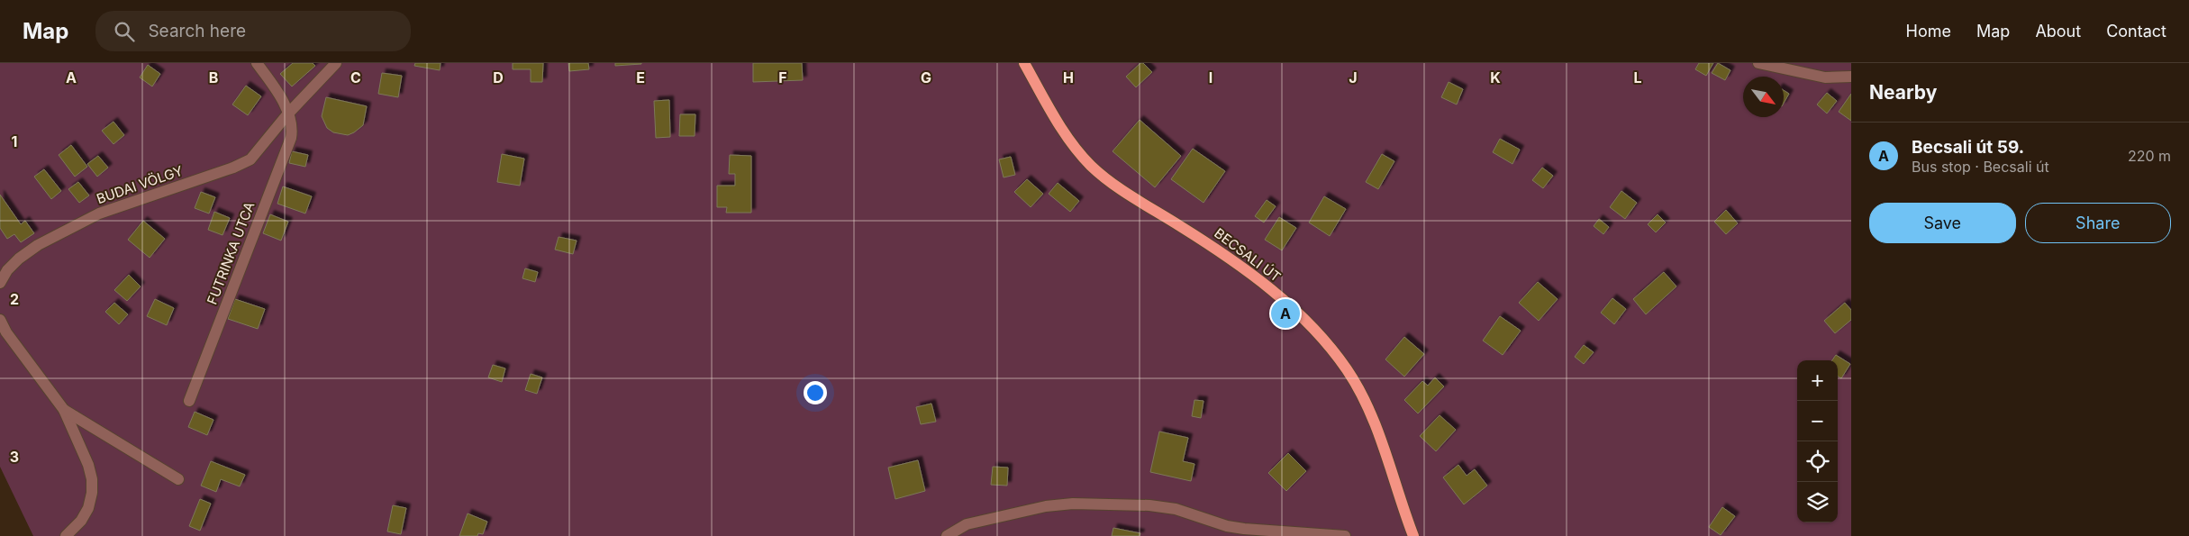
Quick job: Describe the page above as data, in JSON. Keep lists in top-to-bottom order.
{
  "streets": {
    "main road": ["BECSALI ÚT"],
    "street": ["BUDAI VÖLGY", "FUTRINKA UTCA"]
  },
  "crossings": [
    ["BUDAI VÖLGY", "FUTRINKA UTCA"]
  ],
  "north": "bottom right",
  "page": {
    "header": "Map",
    "search": "Search here",
    "nav": [
      "Home",
      "Map",
      "About",
      "Contact"
    ],
    "heading": "Nearby",
    "list": [
      {
        "mark": "A",
        "name": "Becsali út 59.",
        "note": "Bus stop · Becsali út",
        "value": "220 m"
      }
    ],
    "buttons": ["Save", "Share"],
    "pins": "A",
    "map_buttons": ["+", "−"]
  },
  "grid": {
    "columns": [
      "A",
      "B",
      "C",
      "D",
      "E",
      "F",
      "G",
      "H",
      "I",
      "J",
      "K",
      "L"
    ],
    "rows": ["1", "2", "3"]
  }
}
